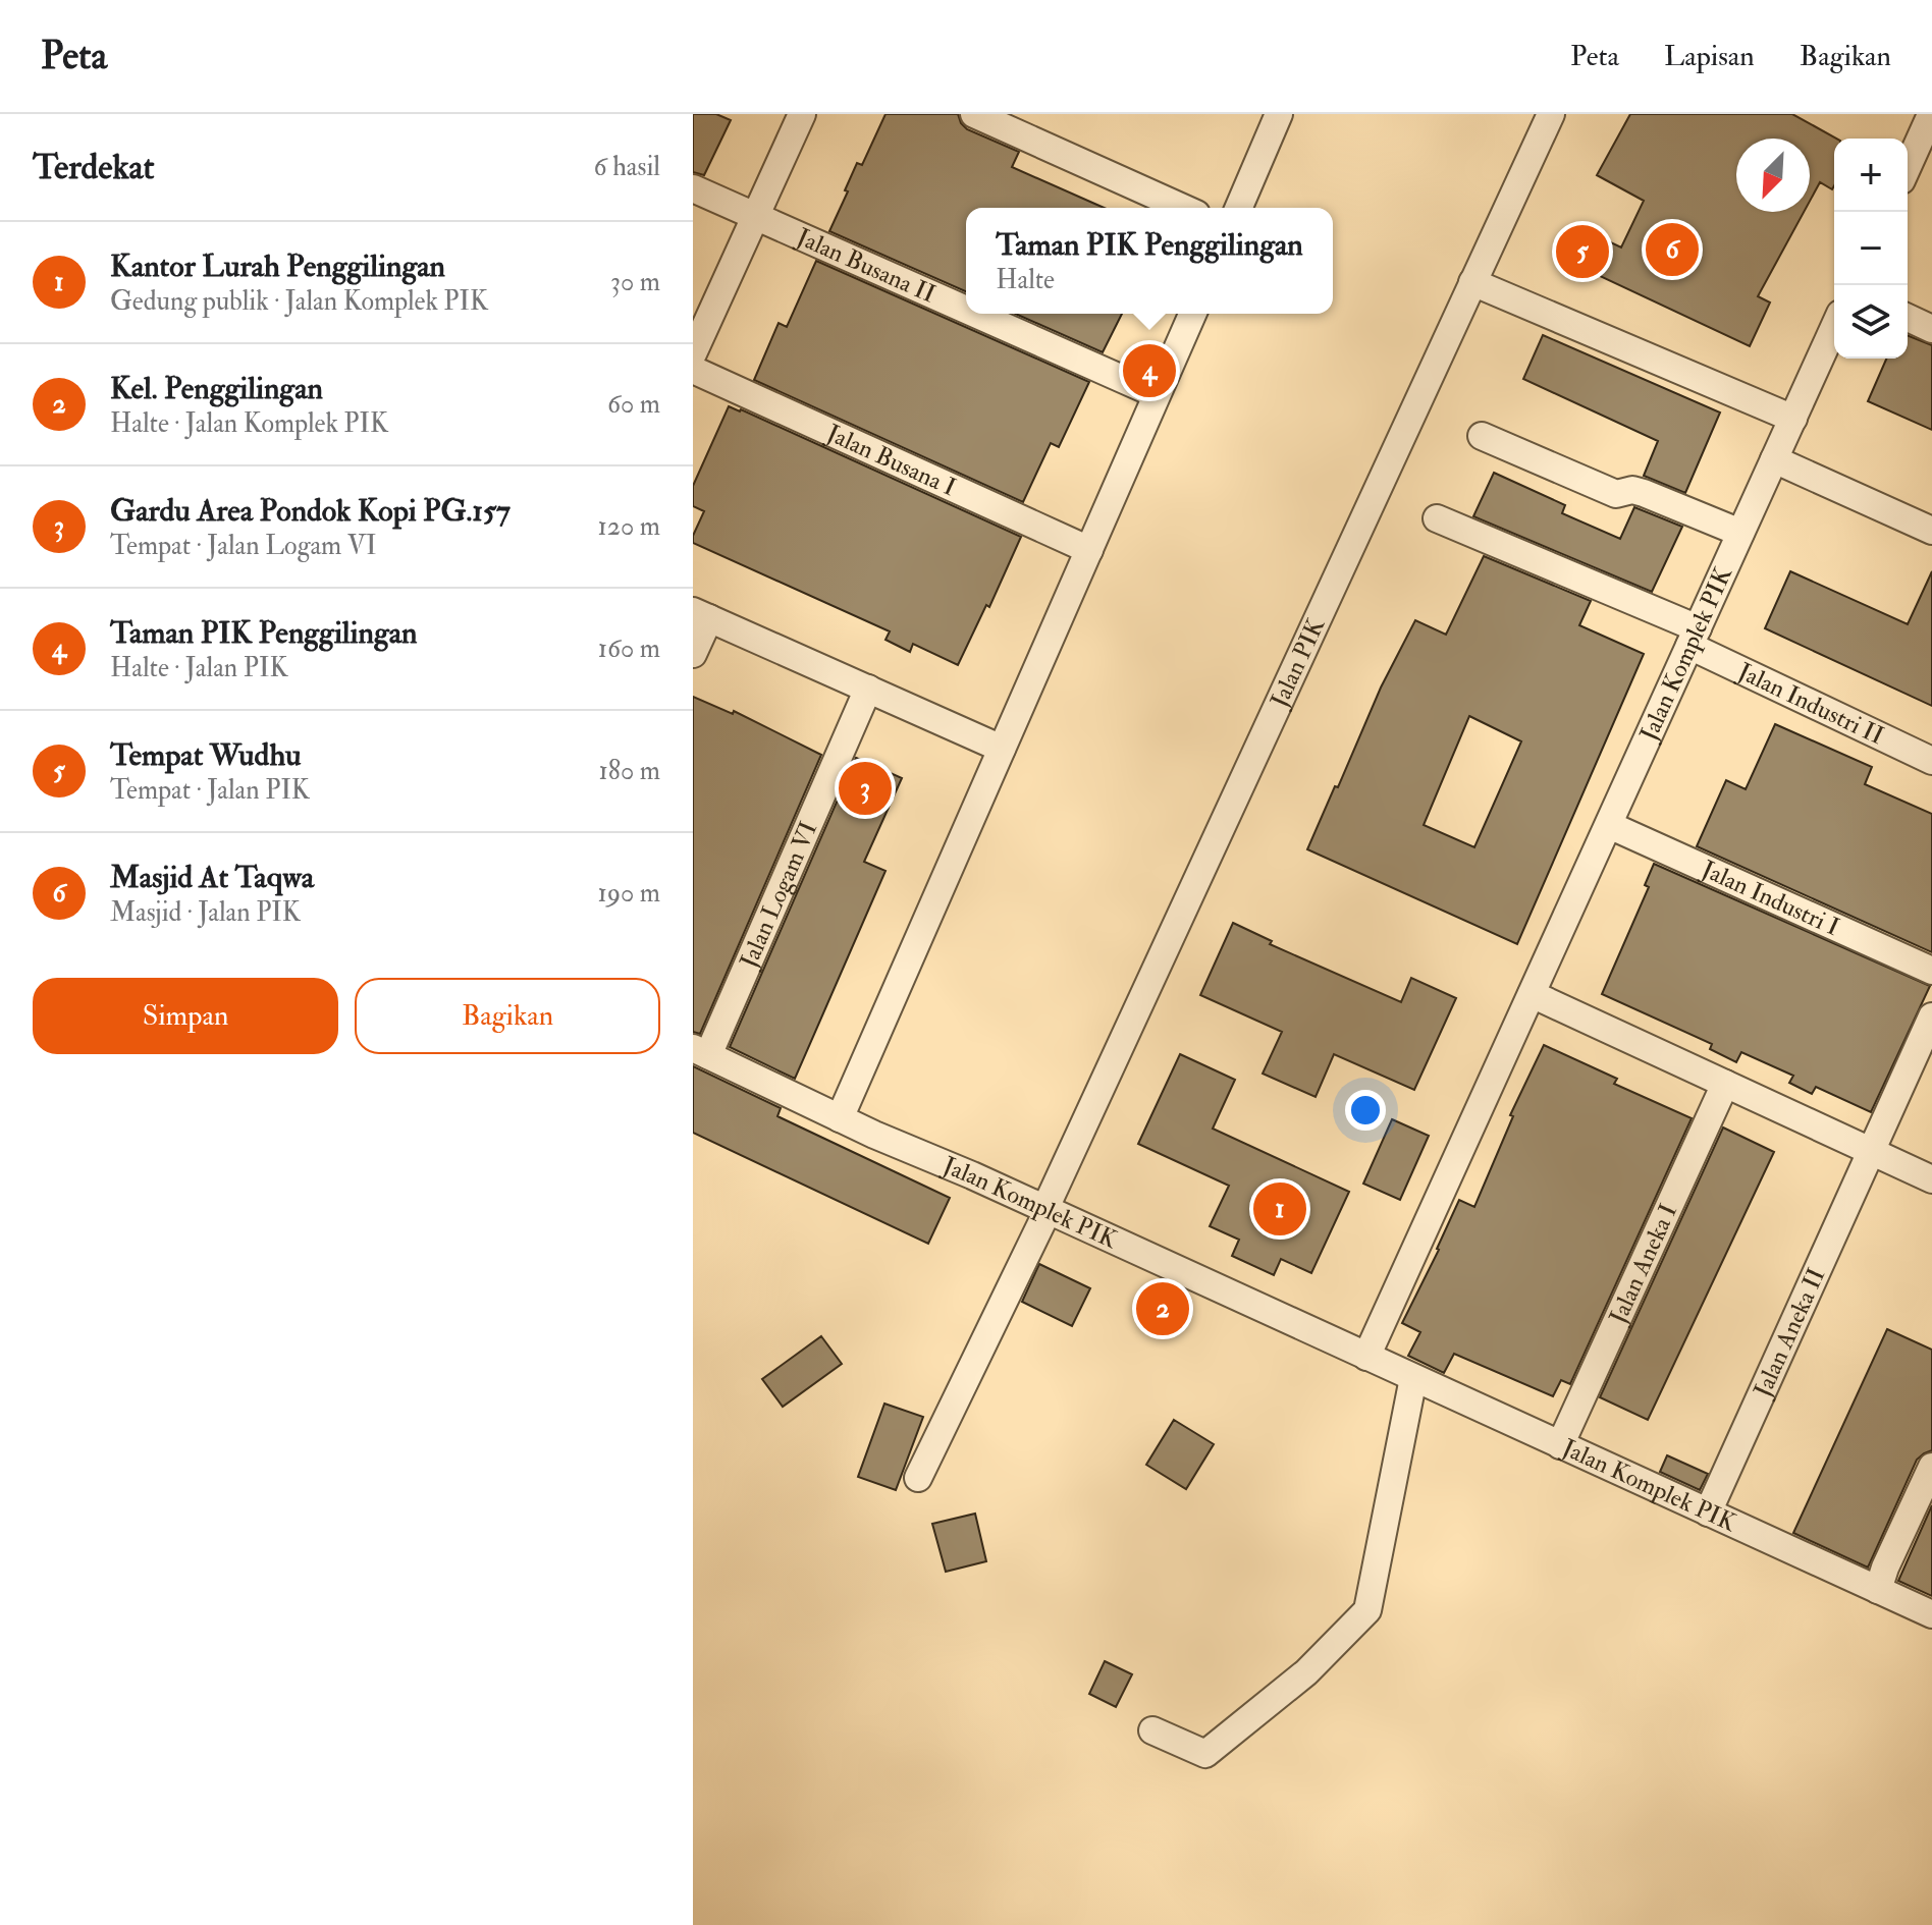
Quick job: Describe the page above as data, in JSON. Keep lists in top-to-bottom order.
{
  "streets": {
    "street": [
      "Jalan Busana II",
      "Jalan Busana I",
      "Jalan Komplek PIK",
      "Jalan PIK",
      "Jalan Industri II",
      "Jalan Logam VI",
      "Jalan Industri I",
      "Jalan Aneka I",
      "Jalan Aneka II"
    ]
  },
  "crossings": [
    ["Jalan Komplek PIK", "Jalan PIK"],
    ["Jalan Komplek PIK", "Jalan Industri II"],
    ["Jalan Komplek PIK", "Jalan Logam VI"],
    ["Jalan Komplek PIK", "Jalan Industri I"],
    ["Jalan Komplek PIK", "Jalan Aneka I"],
    ["Jalan Komplek PIK", "Jalan Aneka II"]
  ],
  "north": "bottom left",
  "page": {
    "header": "Peta",
    "nav": ["Peta", "Lapisan", "Bagikan"],
    "heading": ["Terdekat", "6 hasil"],
    "map_buttons": ["+", "−"],
    "popup": ["Taman PIK Penggilingan", "Halte"],
    "pins": [
      "6",
      "5",
      "4",
      "3",
      "1",
      "2"
    ],
    "list": [
      {
        "mark": "1",
        "name": "Kantor Lurah Penggilingan",
        "note": "Gedung publik · Jalan Komplek PIK",
        "value": "30 m"
      },
      {
        "mark": "2",
        "name": "Kel. Penggilingan",
        "note": "Halte · Jalan Komplek PIK",
        "value": "60 m"
      },
      {
        "mark": "3",
        "name": "Gardu Area Pondok Kopi PG.157",
        "note": "Tempat · Jalan Logam VI",
        "value": "120 m"
      },
      {
        "mark": "4",
        "name": "Taman PIK Penggilingan",
        "note": "Halte · Jalan PIK",
        "value": "160 m"
      },
      {
        "mark": "5",
        "name": "Tempat Wudhu",
        "note": "Tempat · Jalan PIK",
        "value": "180 m"
      },
      {
        "mark": "6",
        "name": "Masjid At Taqwa",
        "note": "Masjid · Jalan PIK",
        "value": "190 m"
      }
    ],
    "buttons": ["Simpan", "Bagikan"]
  }
}
